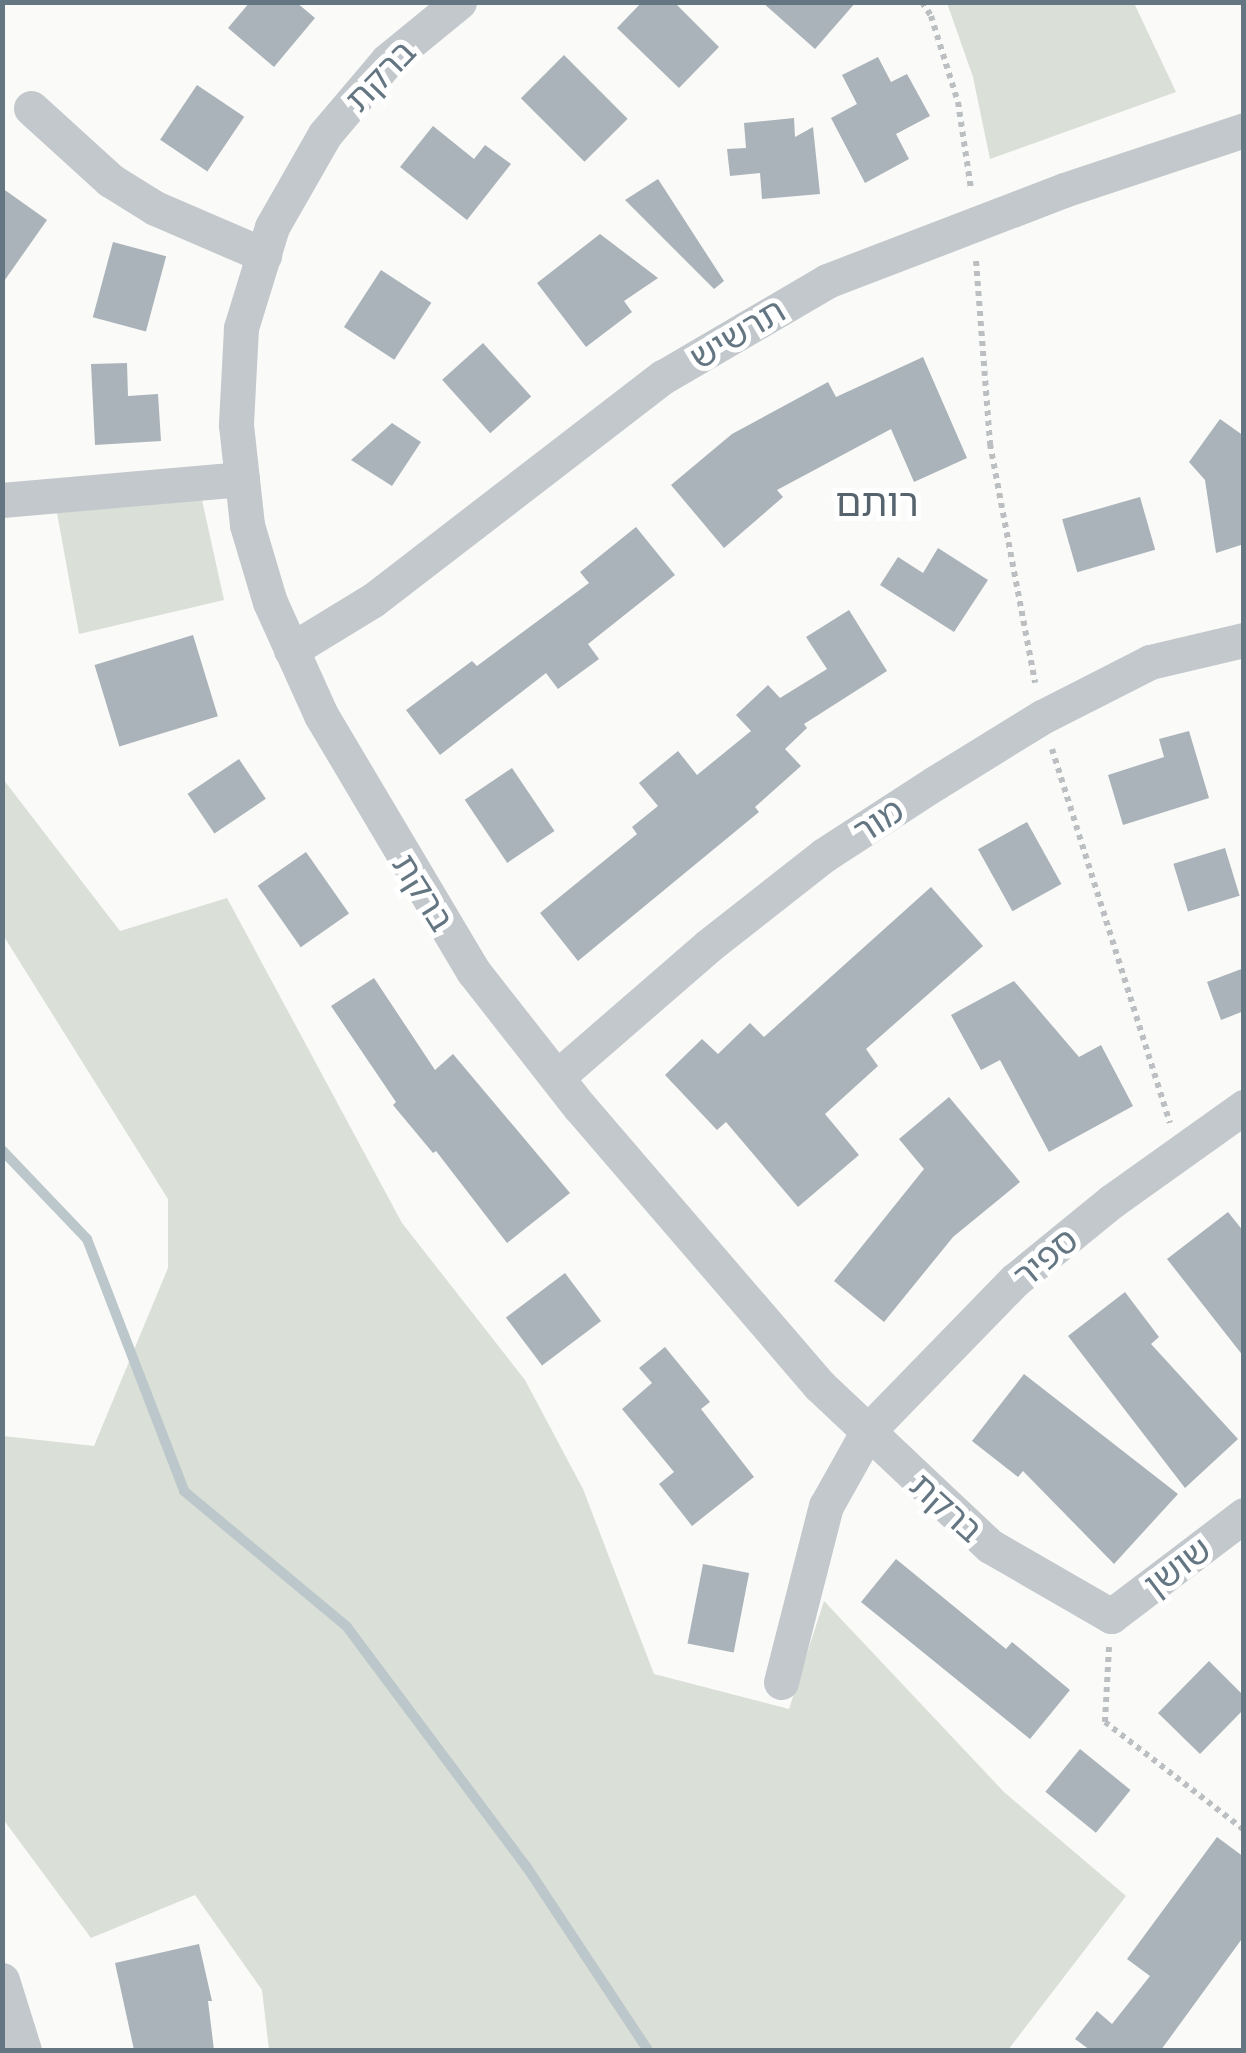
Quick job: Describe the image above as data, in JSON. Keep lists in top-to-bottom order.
{
  "streets": {
    "street": [
      "ברקת",
      "תרשיש",
      "מור",
      "ספיר",
      "שושן"
    ]
  },
  "crossings": [
    ["ברקת", "תרשיש"],
    ["ברקת", "מור"],
    ["ברקת", "ספיר"],
    ["ברקת", "שושן"]
  ],
  "districts": ["רותם"]
}
